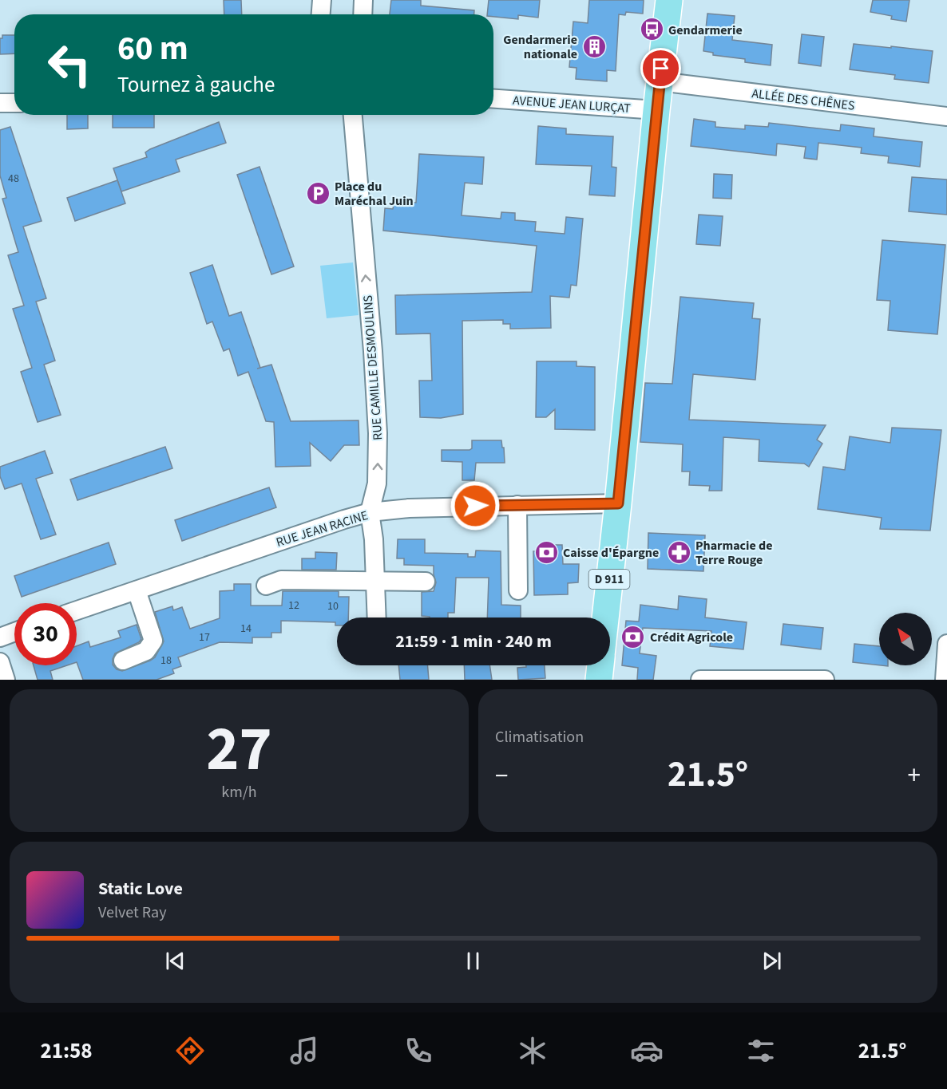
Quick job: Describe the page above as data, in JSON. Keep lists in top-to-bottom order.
{
  "streets": {
    "main road": ["D 911"],
    "street": [
      "ALLÉE DES CHÊNES",
      "AVENUE JEAN LURÇAT",
      "RUE CAMILLE DESMOULINS",
      "RUE JEAN RACINE"
    ]
  },
  "crossings": [
    ["ALLÉE DES CHÊNES", "D 911"],
    ["AVENUE JEAN LURÇAT", "D 911"],
    ["RUE CAMILLE DESMOULINS", "RUE JEAN RACINE"],
    ["RUE JEAN RACINE", "D 911"]
  ],
  "one_way": ["RUE CAMILLE DESMOULINS"],
  "places": {
    "bus stop": ["Gendarmerie"],
    "building": ["Gendarmerie nationale"],
    "parking": ["Place du Maréchal Juin"],
    "bank": ["Caisse d'Épargne", "Crédit Agricole"],
    "pharmacy": ["Pharmacie de Terre Rouge"]
  },
  "house_numbers": [
    "48",
    "12",
    "10",
    "14",
    "17",
    "18"
  ],
  "north": "top left",
  "page": {
    "turn": ["60 m", "Tournez à gauche"],
    "limit": "30",
    "trip": "21:59 · 1 min · 240 m",
    "tile": [
      ["27", "km/h"],
      "Climatisation"
    ],
    "heat": ["−", "21.5°", "+"],
    "song": ["Static Love", "Velvet Ray"],
    "tabs": ["21:58", "21.5°"]
  }
}
